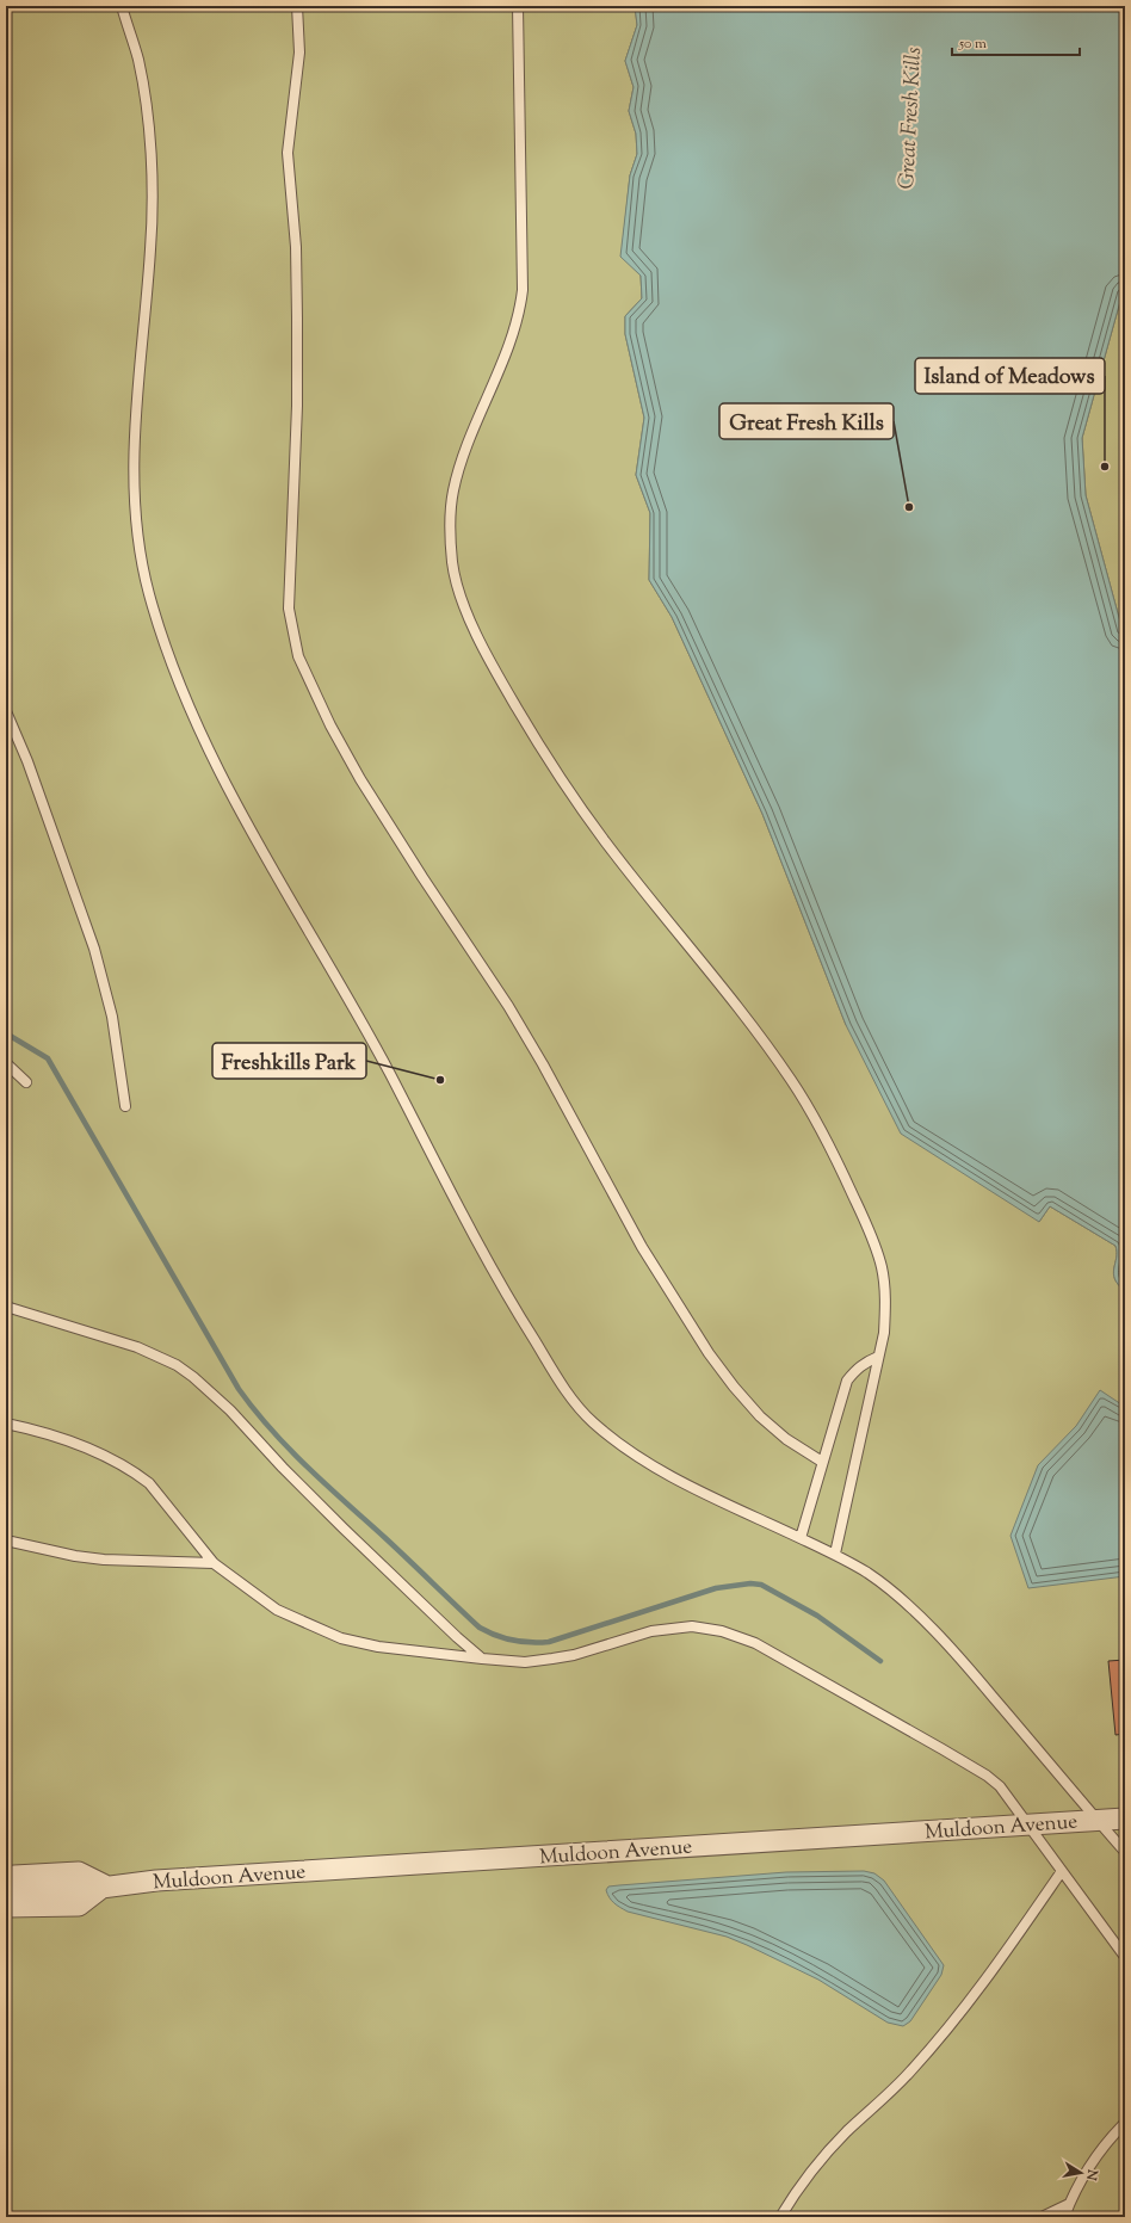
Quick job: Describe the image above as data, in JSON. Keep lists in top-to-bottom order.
{
  "streets": {
    "street": ["Muldoon Avenue"]
  },
  "water": ["Great Fresh Kills"],
  "places": ["Island of Meadows", "Great Fresh Kills", "Freshkills Park"],
  "scale_bar": "50 m",
  "north": "right"
}
